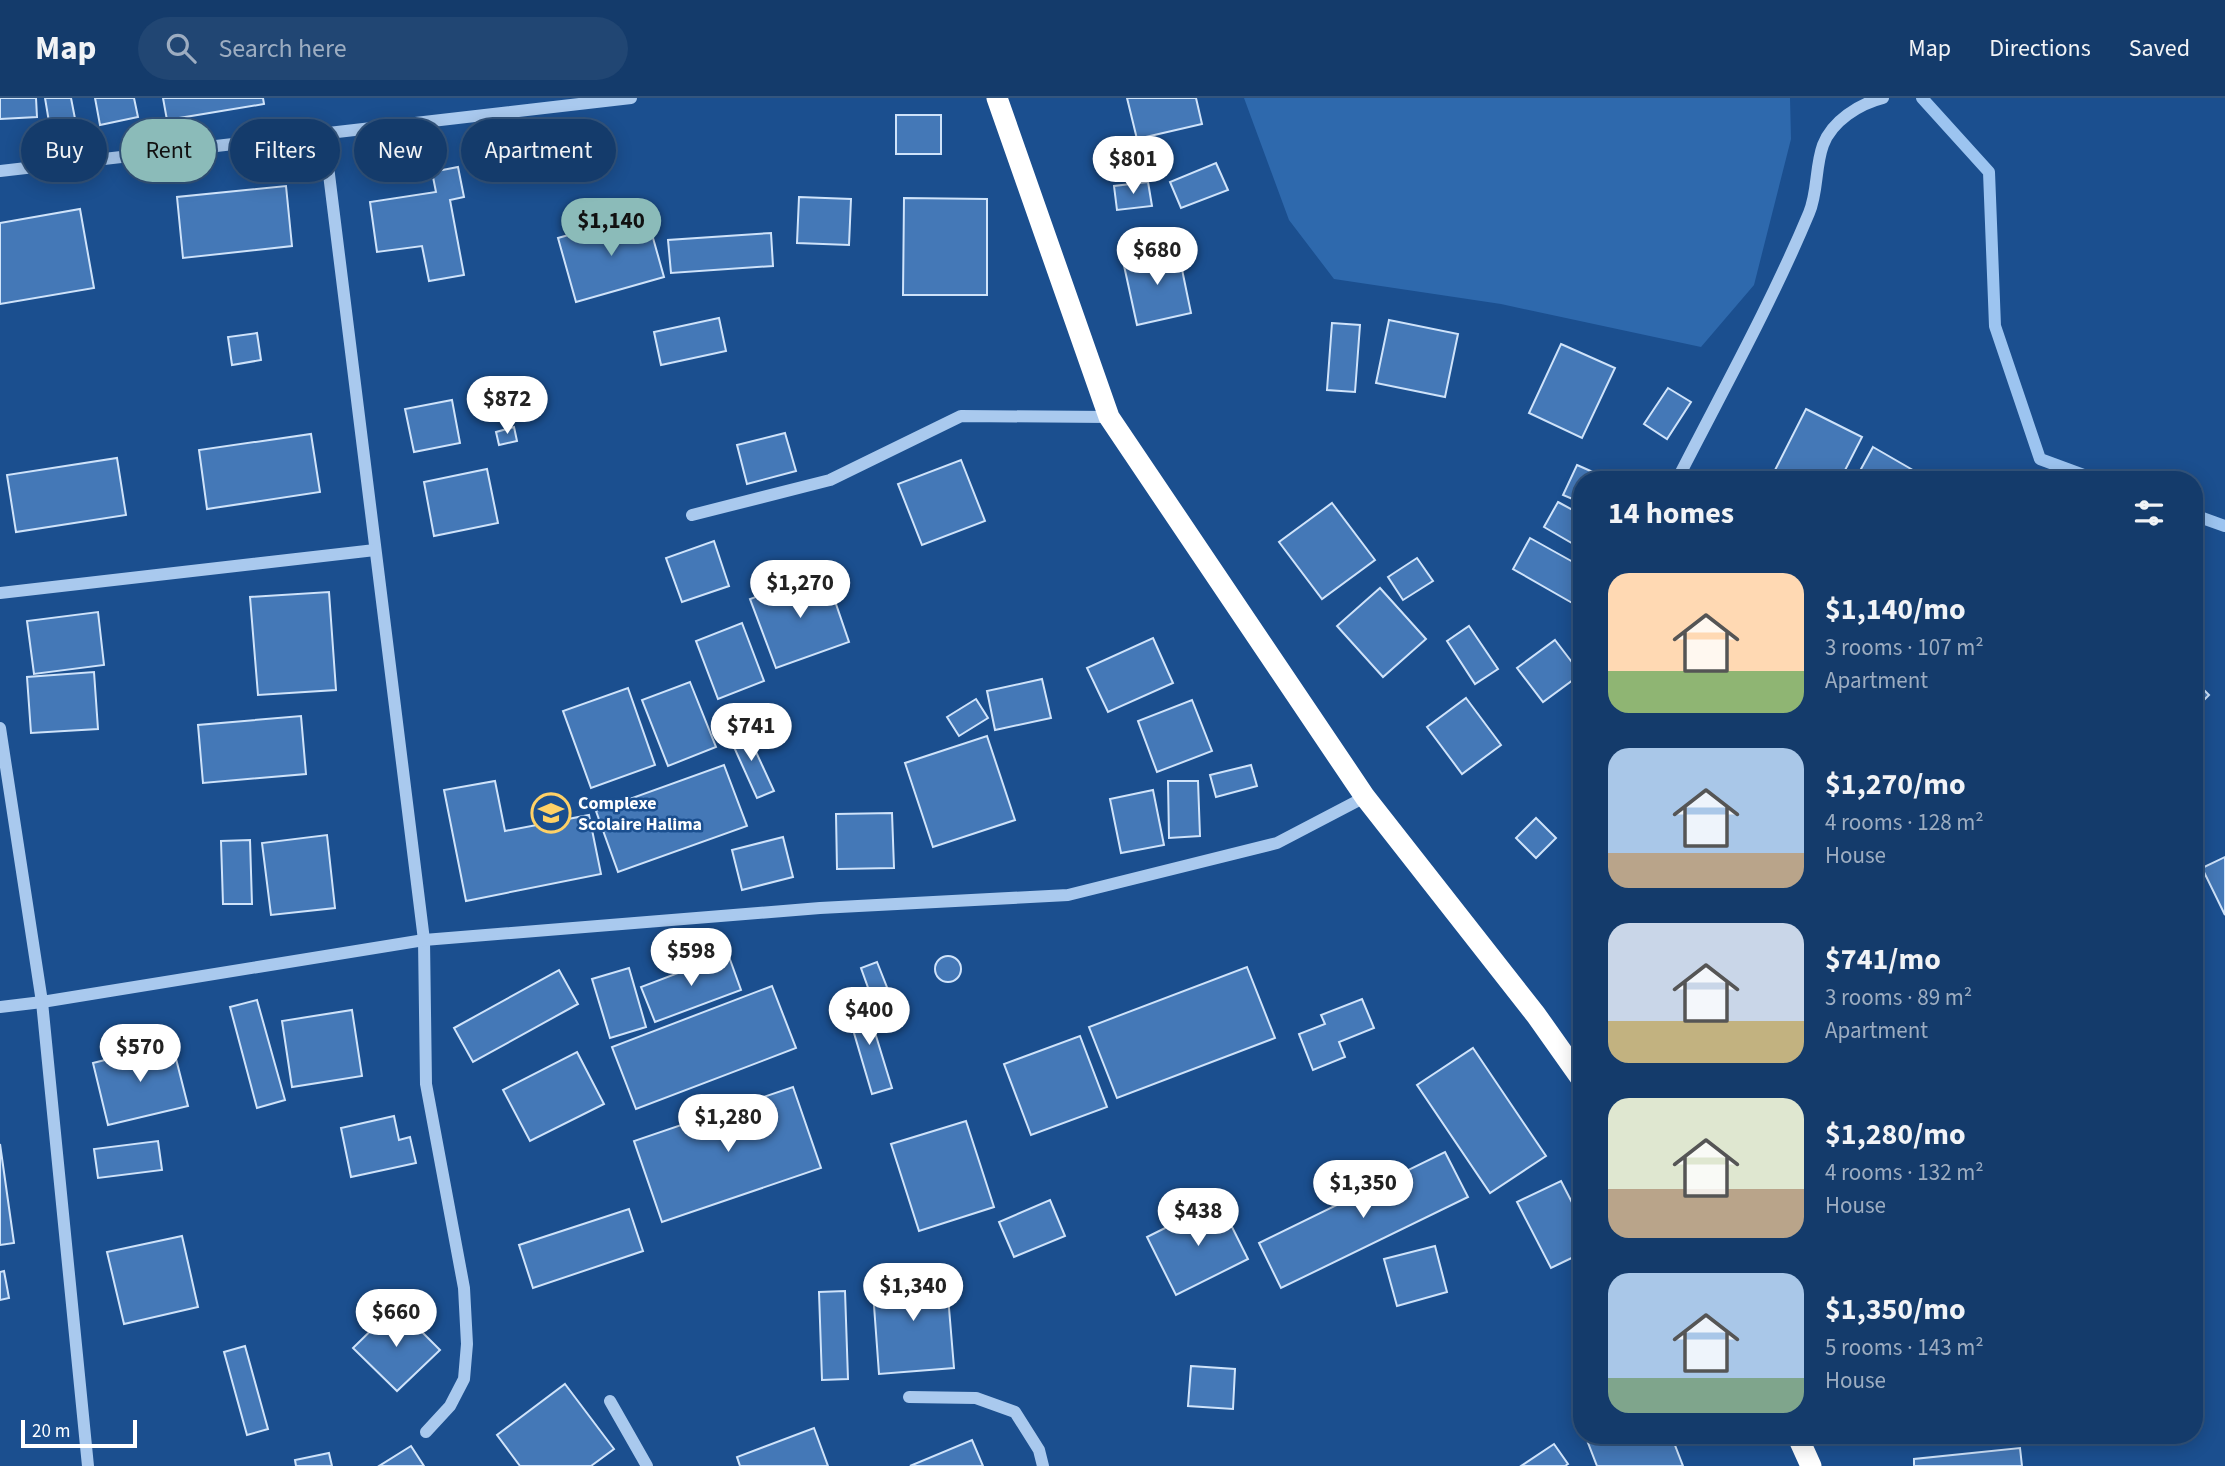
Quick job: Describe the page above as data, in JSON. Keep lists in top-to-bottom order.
{
  "places": {
    "school or university": ["Complexe Scolaire Halima"]
  },
  "scale_bar": "20 m",
  "page": {
    "header": "Map",
    "search": "Search here",
    "nav": ["Map", "Directions", "Saved"],
    "chip": [
      "Buy",
      "Rent",
      "Filters",
      "New",
      "Apartment"
    ],
    "price": [
      "$801",
      "$1,140",
      "$680",
      "$872",
      "$1,270",
      "$741",
      "$598",
      "$400",
      "$570",
      "$1,280",
      "$1,350",
      "$438",
      "$1,340",
      "$660"
    ],
    "heading": "14 homes",
    "list": [
      {
        "name": "$1,140/mo",
        "note": "3 rooms · 107 m² · Apartment"
      },
      {
        "name": "$1,270/mo",
        "note": "4 rooms · 128 m² · House"
      },
      {
        "name": "$741/mo",
        "note": "3 rooms · 89 m² · Apartment"
      },
      {
        "name": "$1,280/mo",
        "note": "4 rooms · 132 m² · House"
      },
      {
        "name": "$1,350/mo",
        "note": "5 rooms · 143 m² · House"
      }
    ],
    "scale": "20 m"
  }
}
